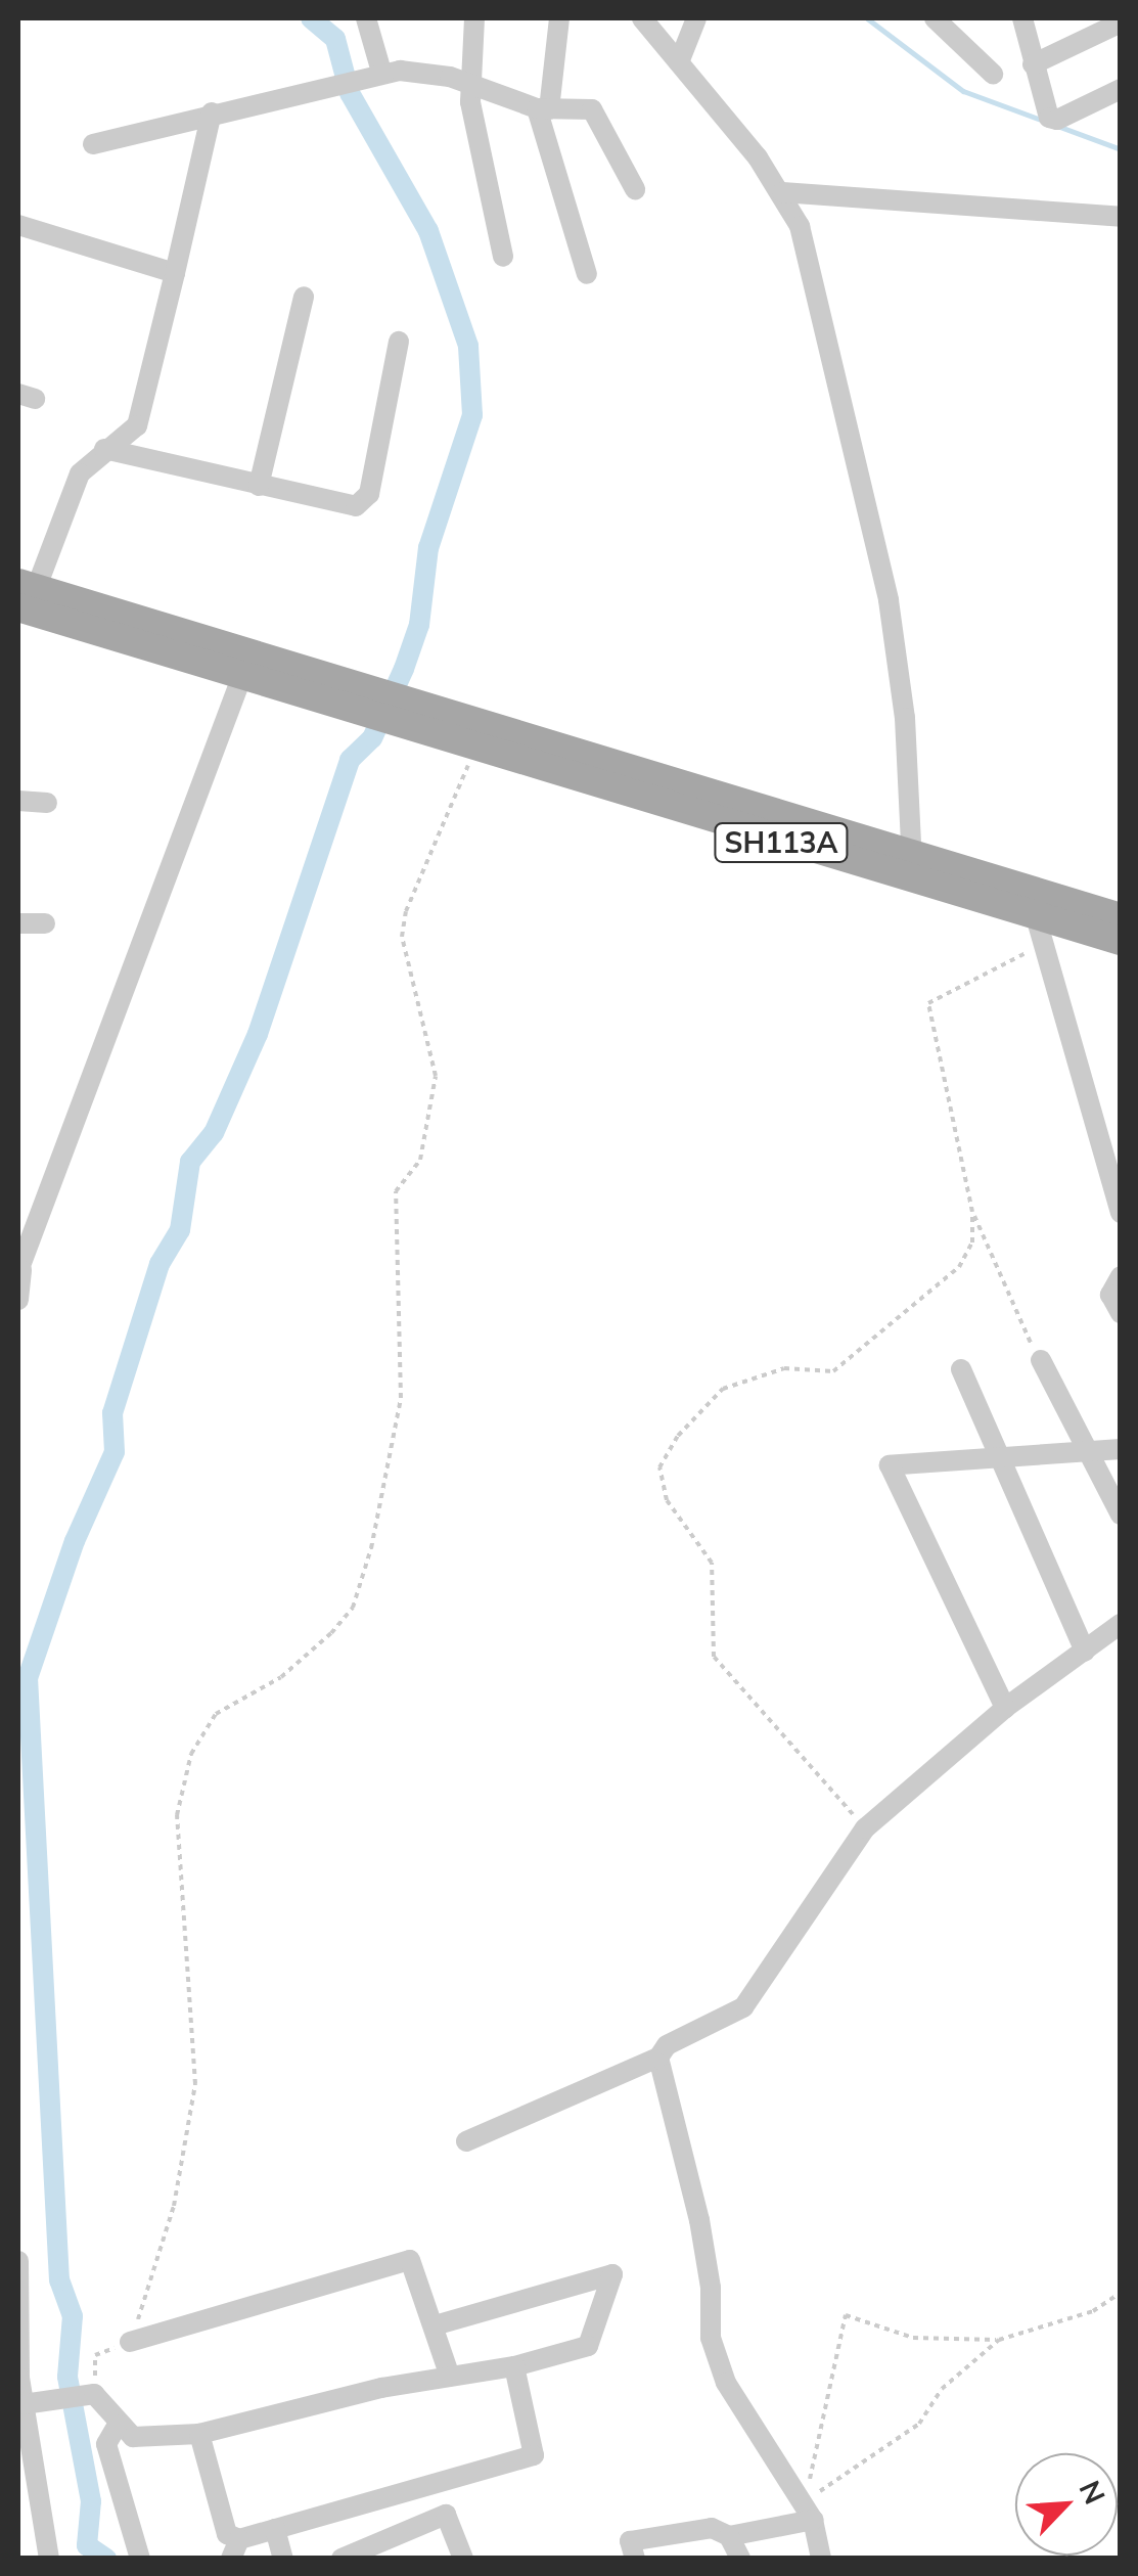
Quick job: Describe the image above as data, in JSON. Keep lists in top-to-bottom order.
{
  "streets": {
    "main road": ["SH113A"]
  },
  "north": "top right"
}
